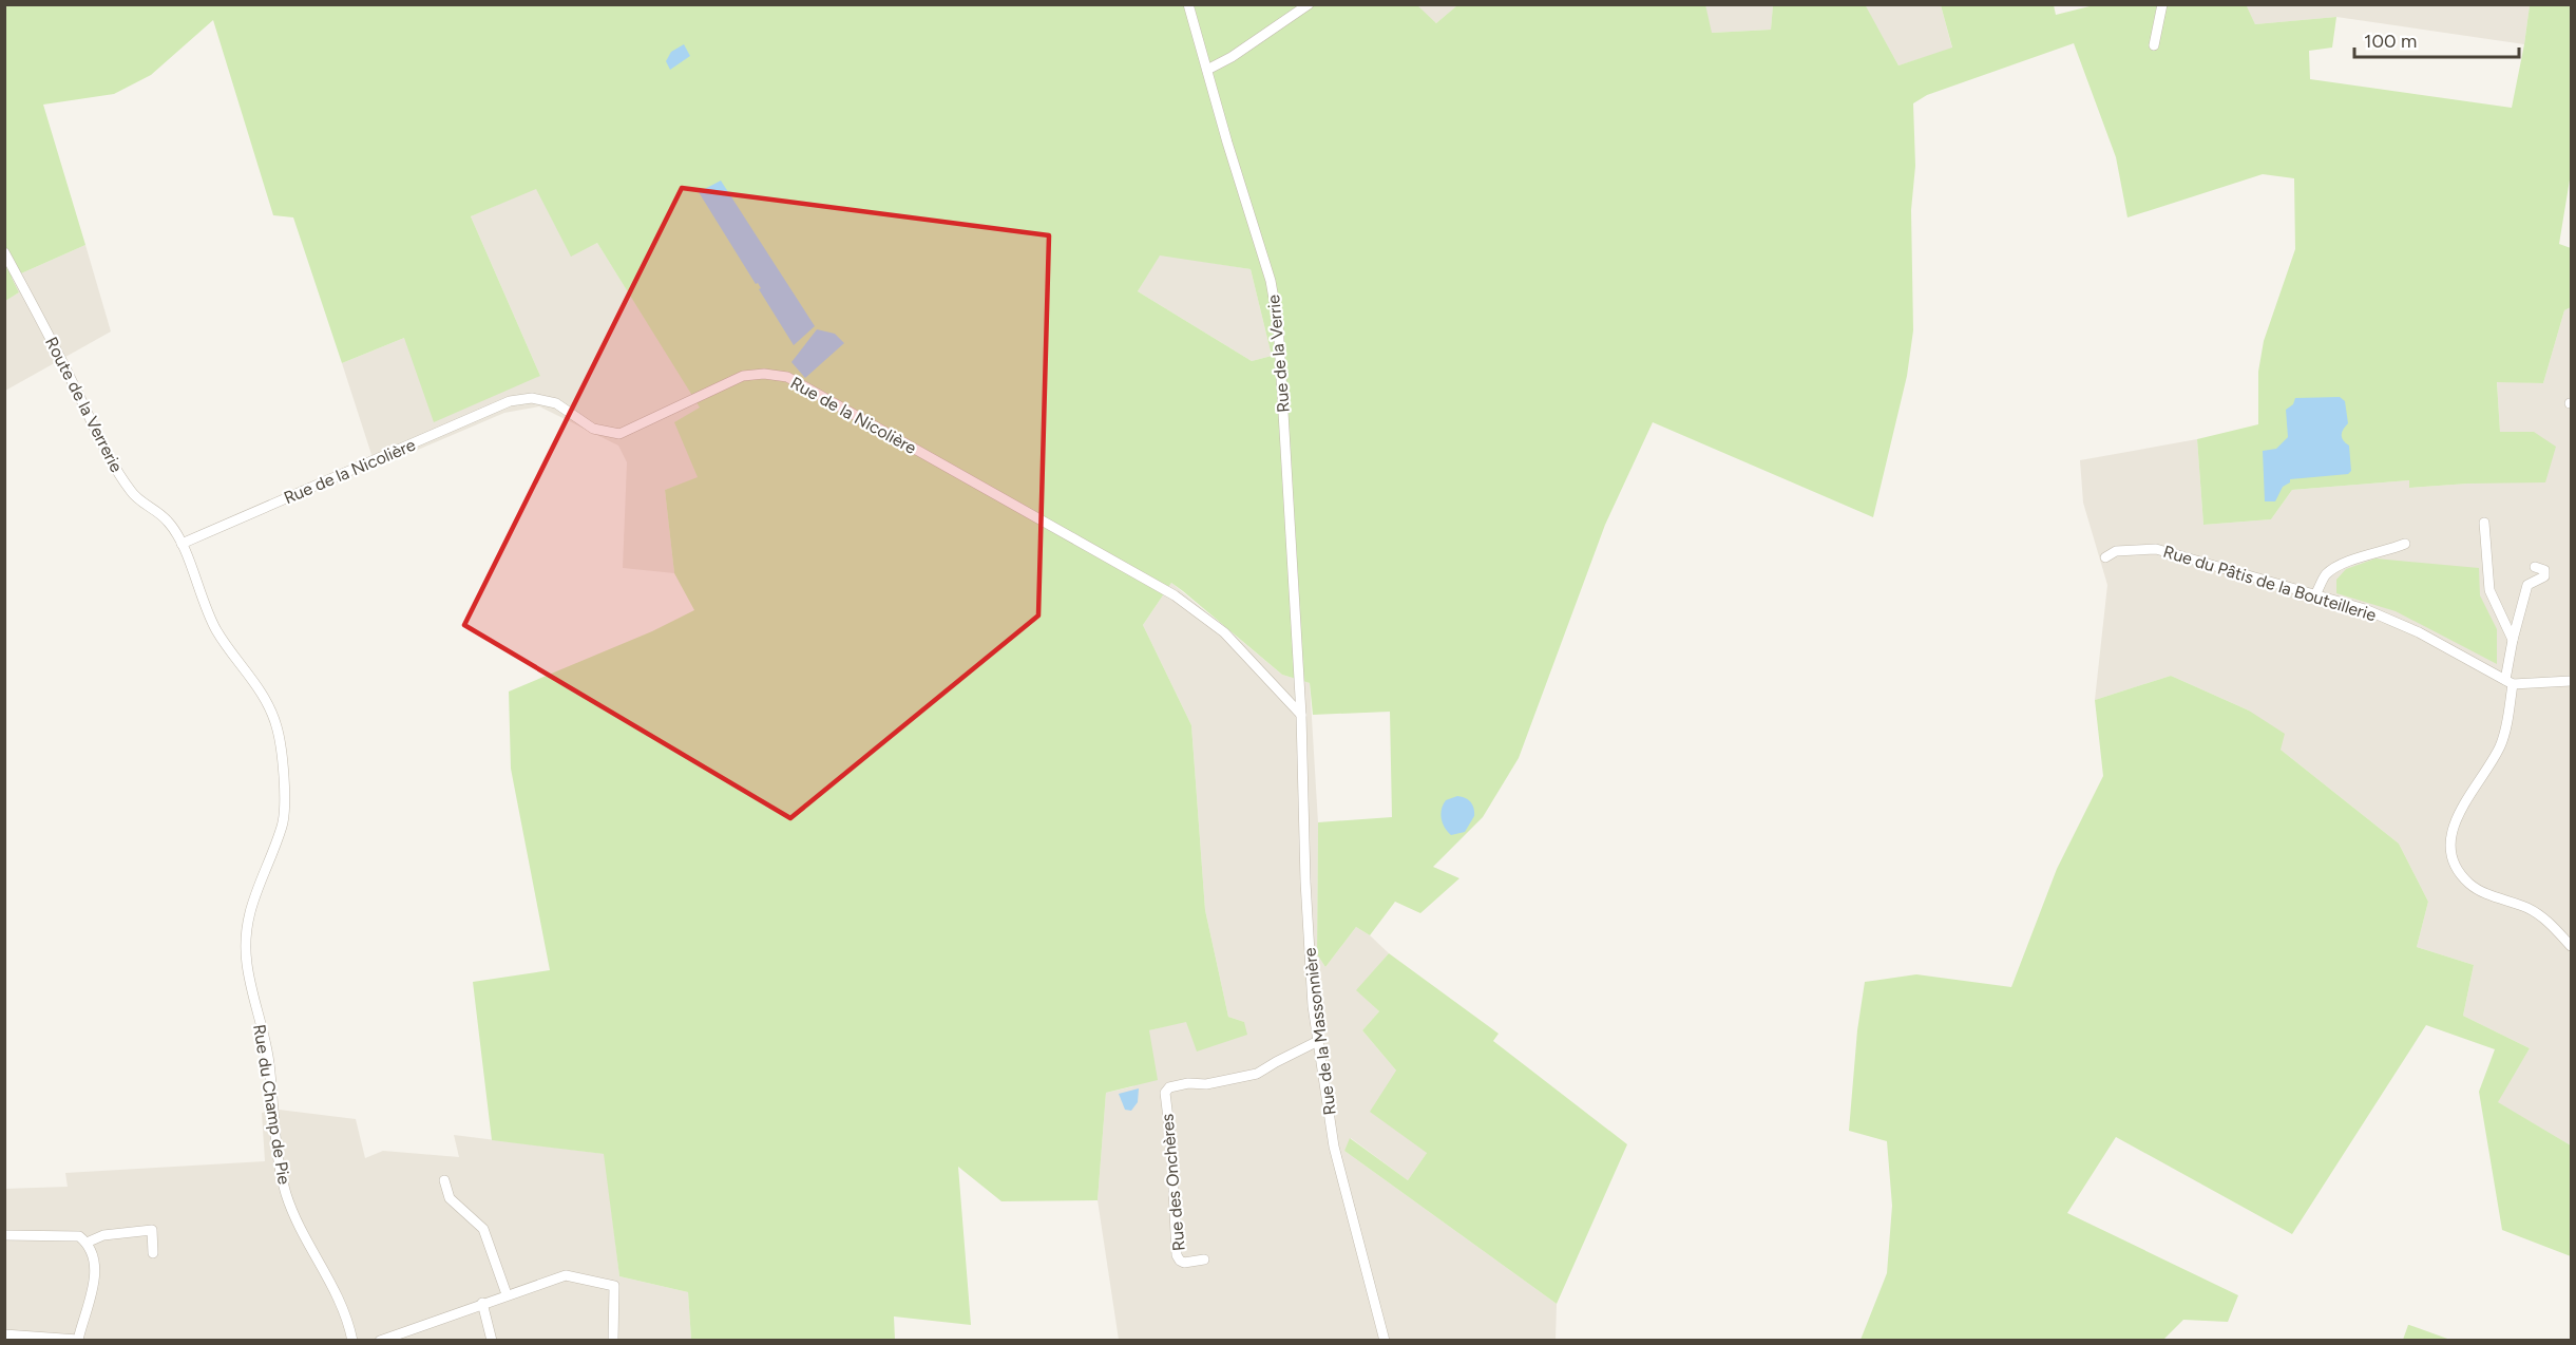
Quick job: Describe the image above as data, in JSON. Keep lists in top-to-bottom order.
{
  "streets": {
    "street": [
      "Rue de la Verrie",
      "Route de la Verrerie",
      "Rue de la Nicolière",
      "Rue du Pâtis de la Bouteillerie",
      "Rue de la Massonnière",
      "Rue du Champ de Pie",
      "Rue des Onchères"
    ]
  },
  "crossings": [
    ["Rue de la Verrie", "Rue de la Nicolière"],
    ["Rue de la Verrie", "Rue de la Massonnière"],
    ["Route de la Verrerie", "Rue de la Nicolière"],
    ["Route de la Verrerie", "Rue du Champ de Pie"],
    ["Rue de la Nicolière", "Rue de la Massonnière"],
    ["Rue de la Nicolière", "Rue du Champ de Pie"],
    ["Rue de la Massonnière", "Rue des Onchères"]
  ],
  "scale_bar": "100 m"
}
